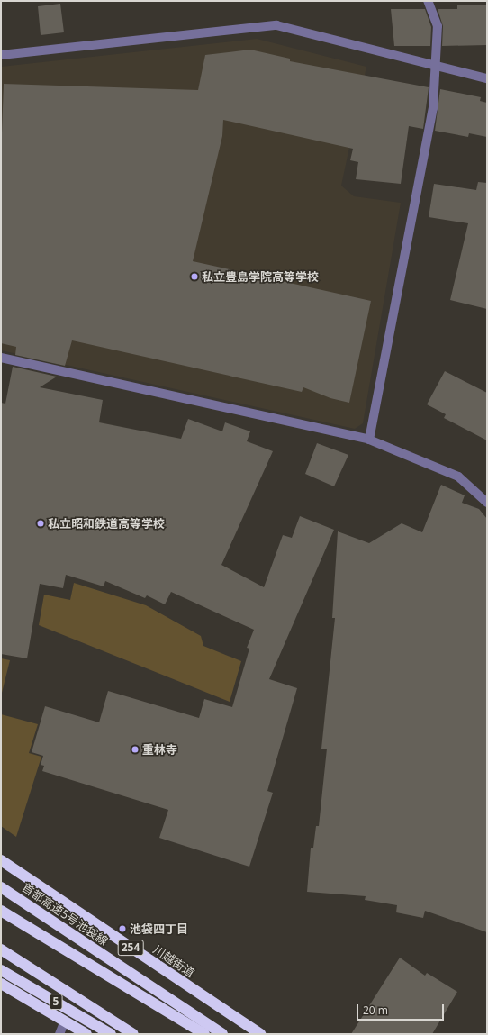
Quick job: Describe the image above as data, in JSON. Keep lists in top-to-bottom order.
{
  "streets": {
    "highway": [
      "首都高速5号池袋線",
      "254",
      "川越街道",
      "5"
    ]
  },
  "places": [
    "私立豊島学院高等学校",
    "私立昭和鉄道高等学校",
    "重林寺",
    "池袋四丁目"
  ],
  "scale_bar": "20 m"
}
